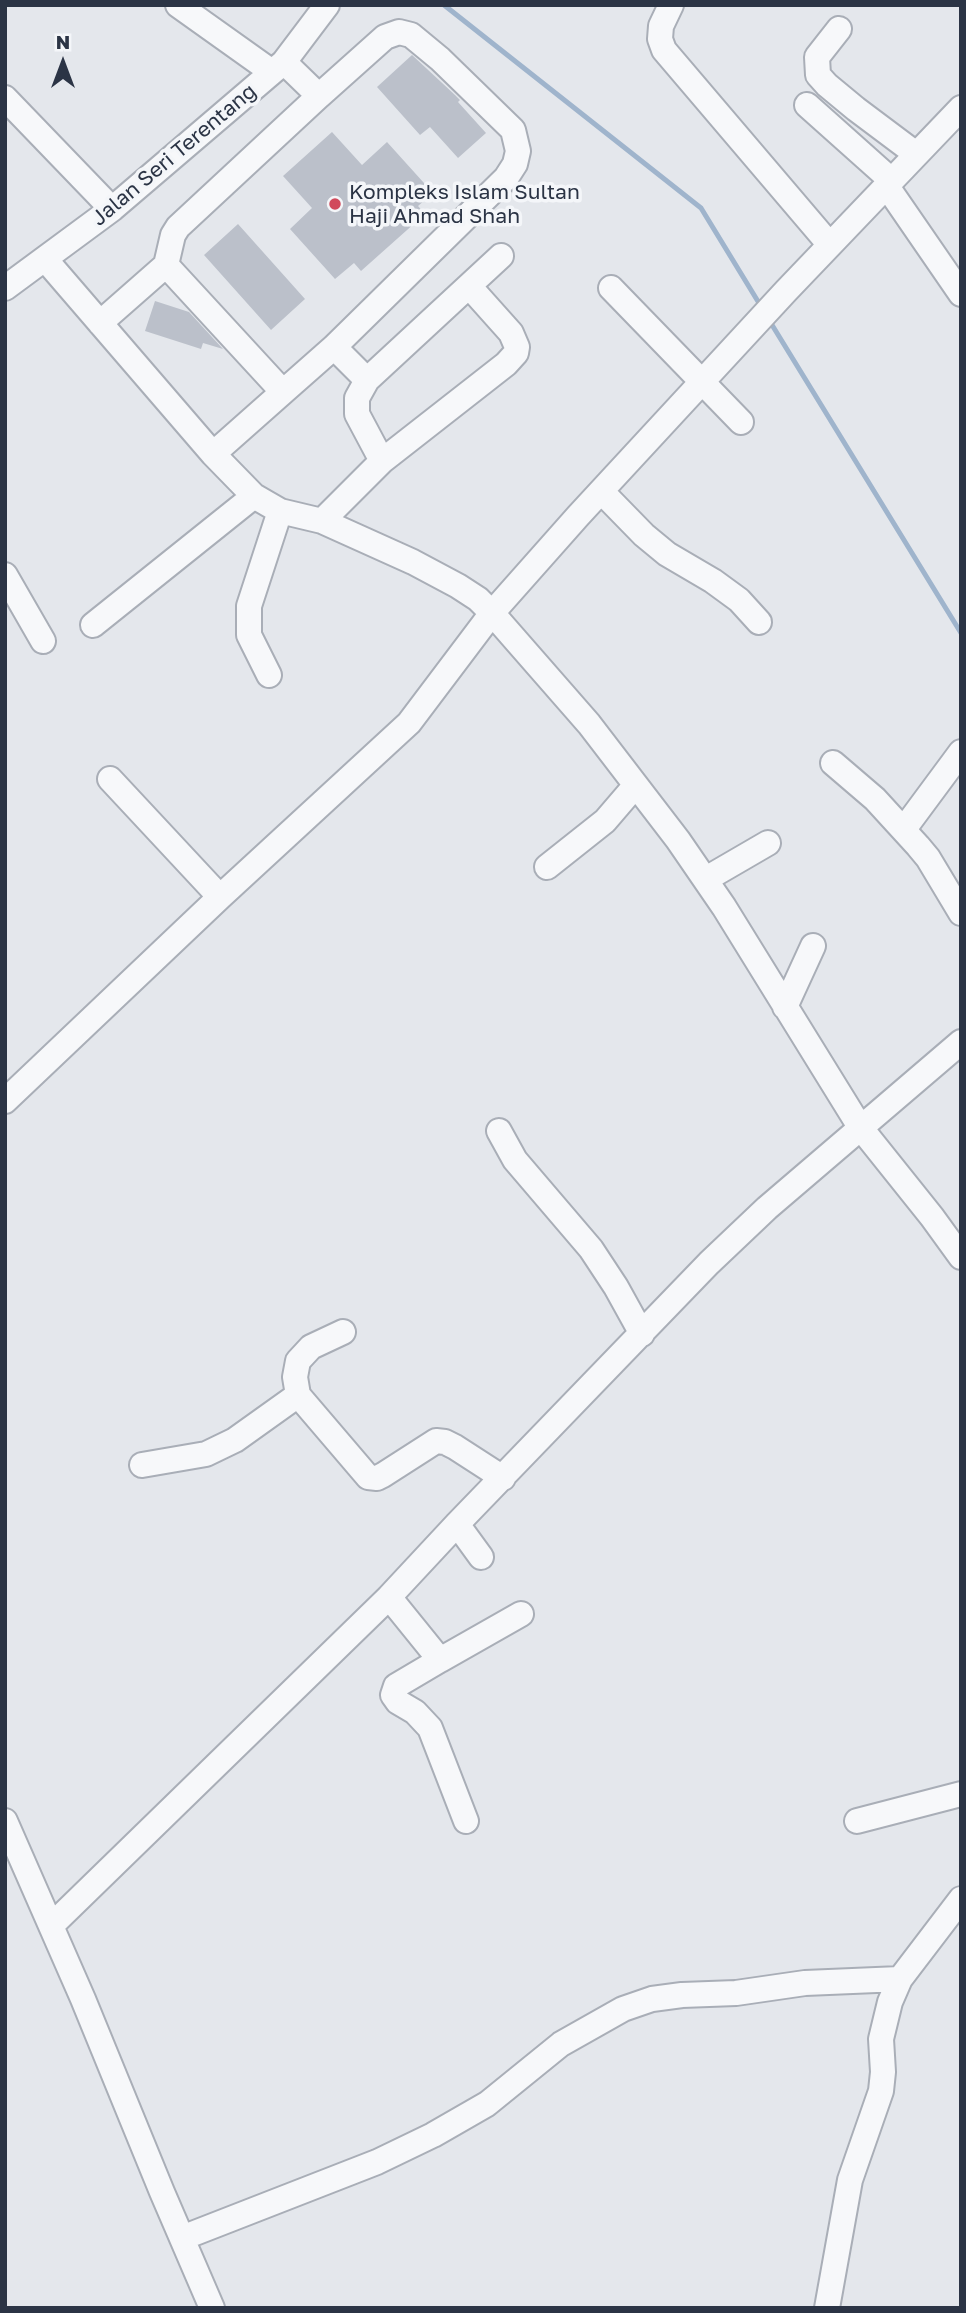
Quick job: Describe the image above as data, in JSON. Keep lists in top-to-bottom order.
{
  "streets": {
    "street": ["Jalan Seri Terentang"]
  },
  "places": ["Kompleks Islam Sultan Haji Ahmad Shah"],
  "north": "top"
}
